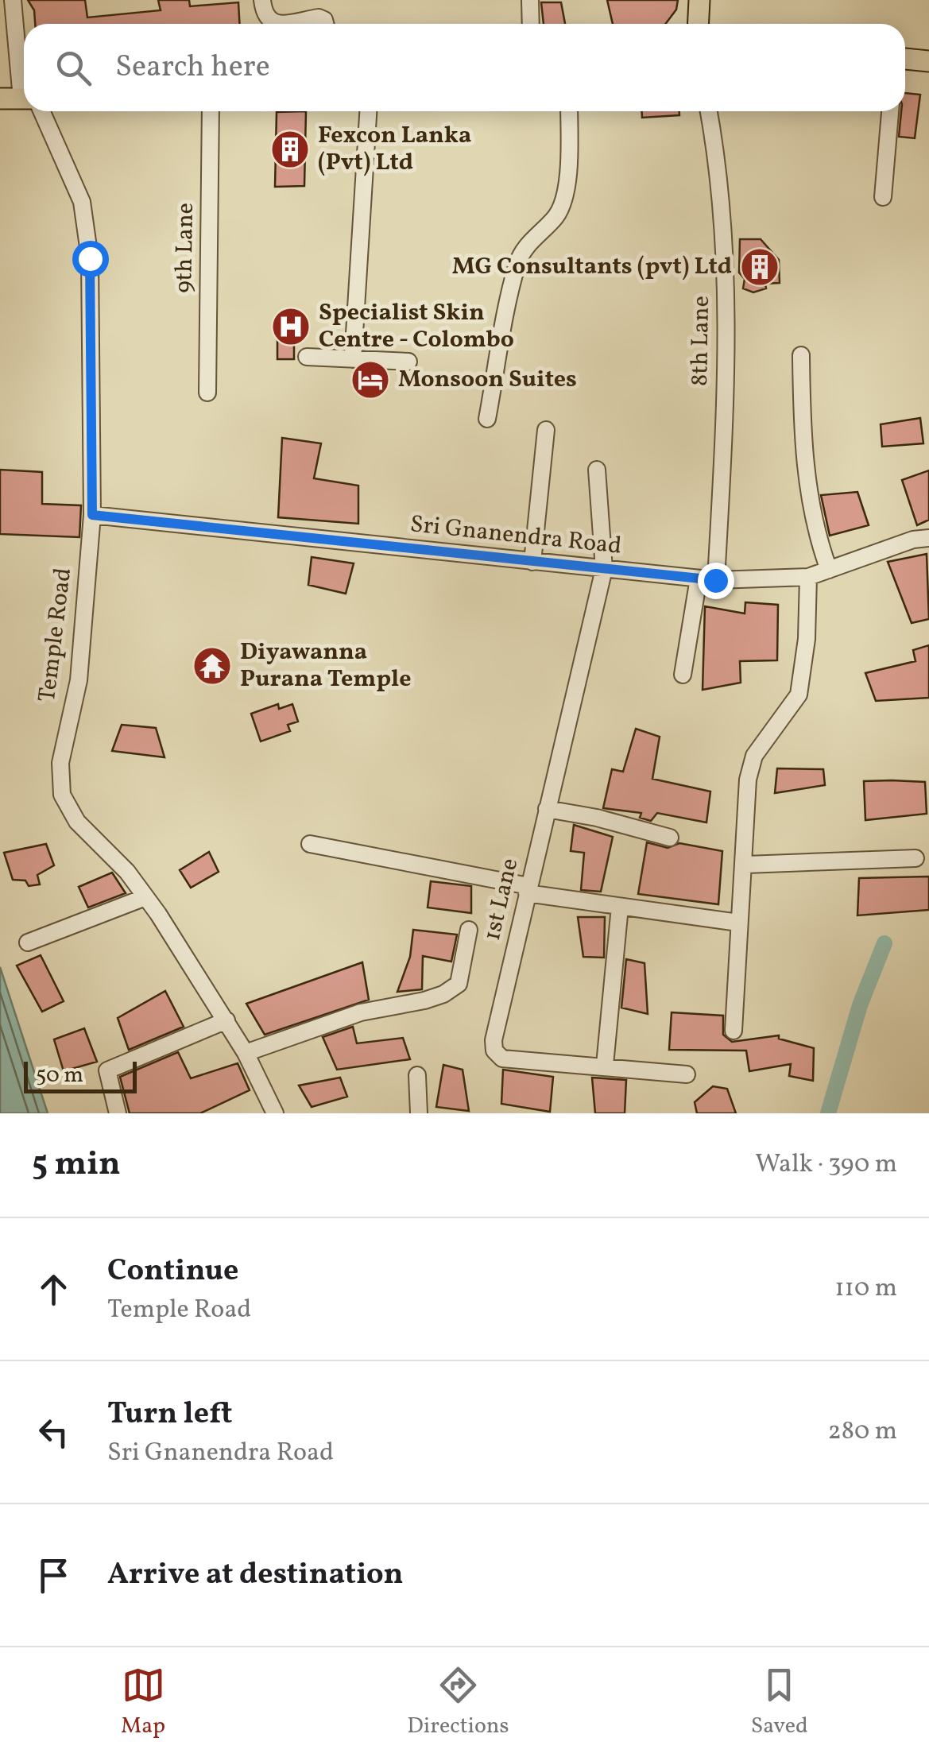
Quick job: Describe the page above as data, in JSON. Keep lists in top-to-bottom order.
{
  "streets": {
    "street": [
      "9th Lane",
      "8th Lane",
      "Sri Gnanendra Road",
      "Temple Road",
      "1st Lane"
    ]
  },
  "crossings": [
    ["8th Lane", "Sri Gnanendra Road"],
    ["Sri Gnanendra Road", "Temple Road"],
    ["Sri Gnanendra Road", "1st Lane"]
  ],
  "places": {
    "building": ["Fexcon Lanka (Pvt) Ltd", "MG Consultants (pvt) Ltd"],
    "hospital": ["Specialist Skin Centre - Colombo"],
    "hotel": ["Monsoon Suites"],
    "temple": ["Diyawanna Purana Temple"]
  },
  "scale_bar": "50 m",
  "page": {
    "search": "Search here",
    "scale": "50 m",
    "heading": ["5 min", "Walk · 390 m"],
    "list": [
      ["Continue", "Temple Road", "110 m"],
      ["Turn left", "Sri Gnanendra Road", "280 m"],
      "Arrive at destination"
    ],
    "nav": ["Map", "Directions", "Saved"]
  }
}
